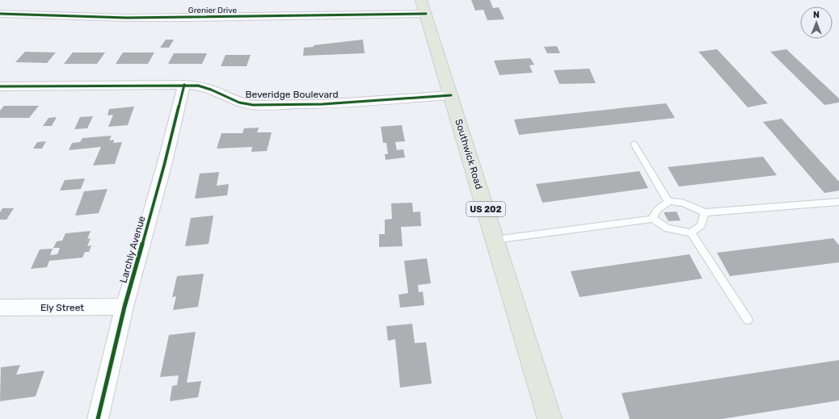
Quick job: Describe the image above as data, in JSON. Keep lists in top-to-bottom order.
{
  "streets": {
    "highway": ["Southwick Road", "US 202"],
    "street": [
      "Grenier Drive",
      "Beveridge Boulevard",
      "Larchly Avenue",
      "Ely Street"
    ]
  },
  "crossings": [
    ["Grenier Drive", "Southwick Road"],
    ["Beveridge Boulevard", "Southwick Road"],
    ["Beveridge Boulevard", "Larchly Avenue"],
    ["Larchly Avenue", "Ely Street"]
  ],
  "north": "top"
}
